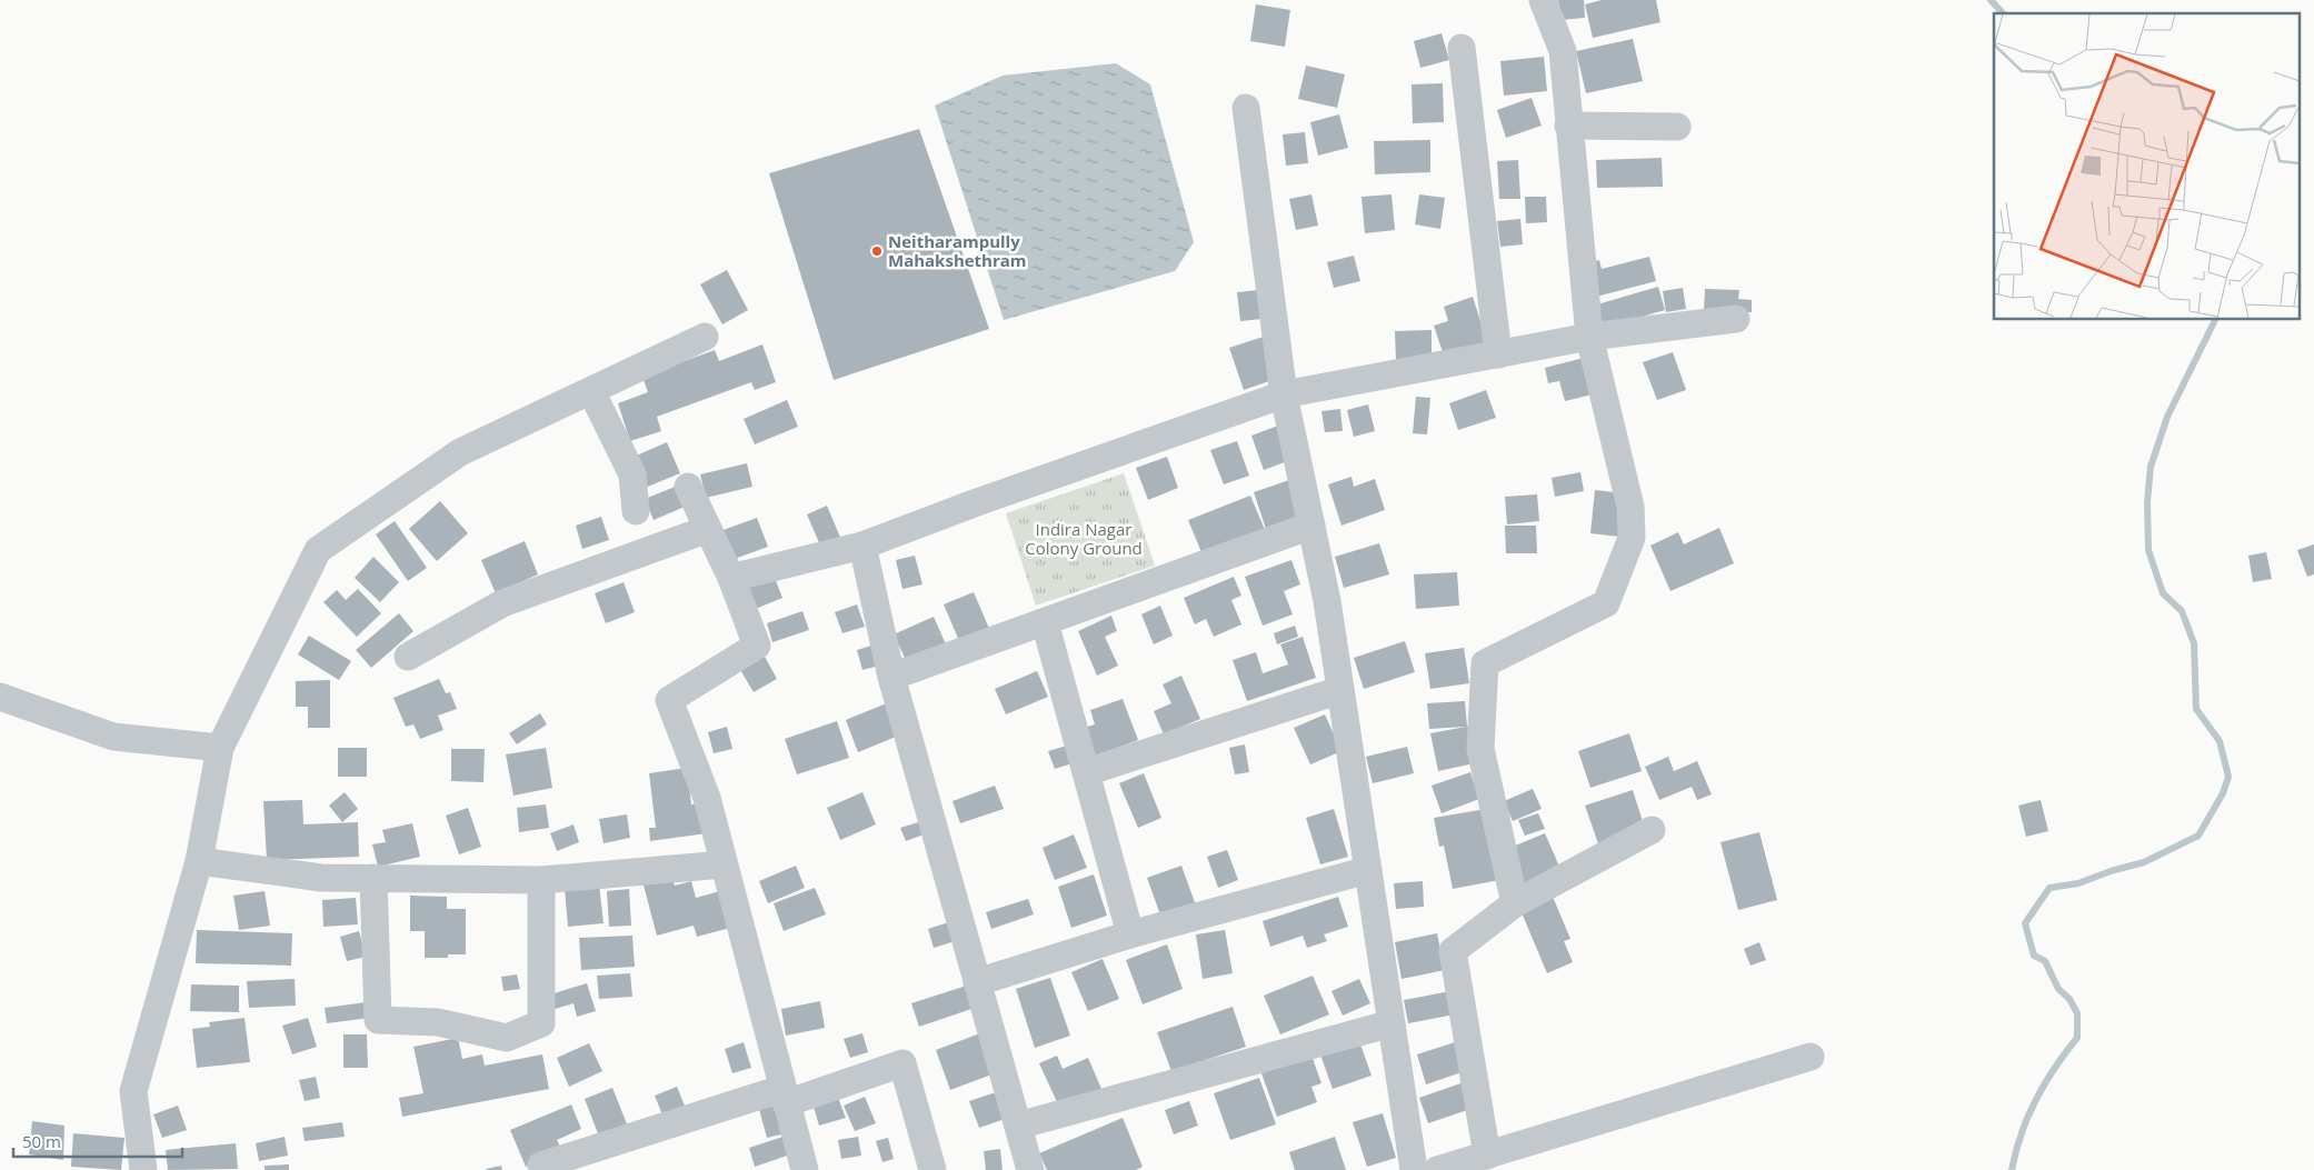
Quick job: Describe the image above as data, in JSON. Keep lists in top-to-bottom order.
{
  "parks": ["Indira Nagar Colony Ground"],
  "places": ["Neitharampully Mahakshethram"],
  "scale_bar": "50 m"
}
